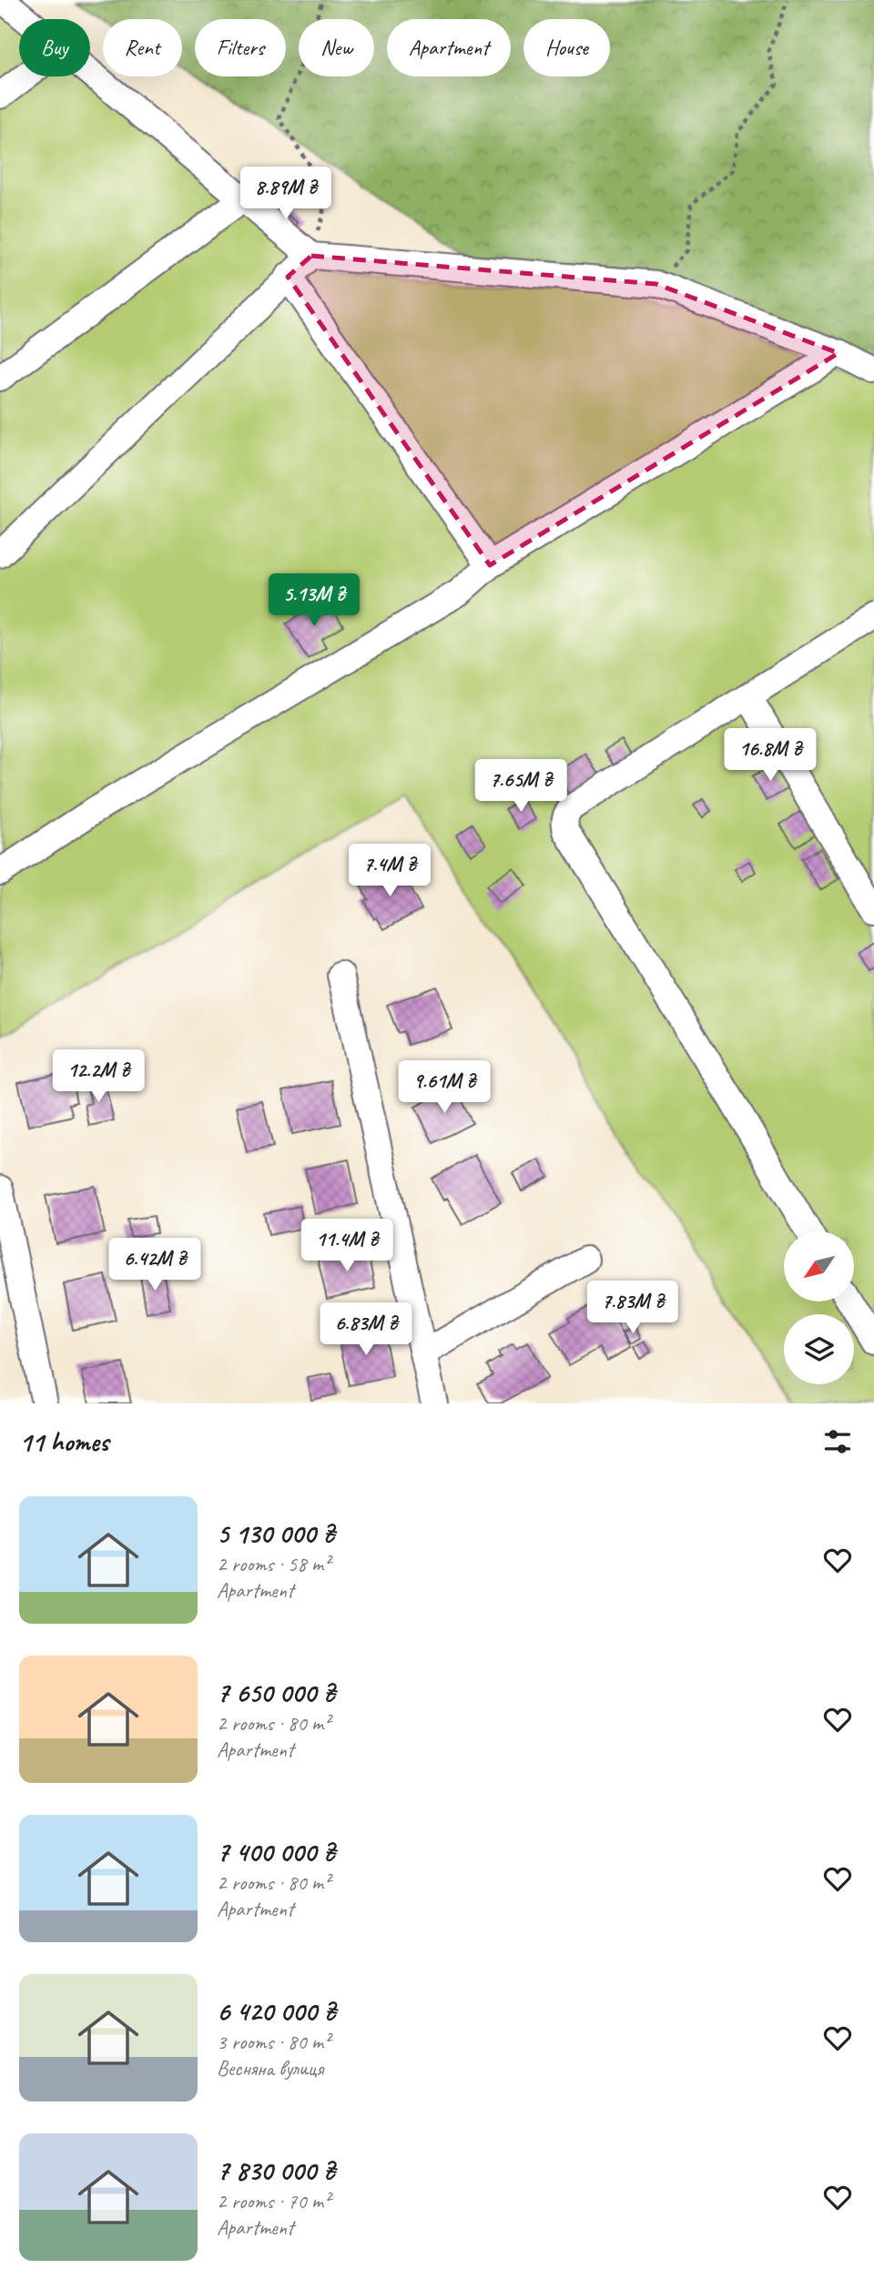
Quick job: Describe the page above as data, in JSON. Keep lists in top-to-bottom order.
{
  "north": "bottom left",
  "page": {
    "chip": [
      "Buy",
      "Rent",
      "Filters",
      "New",
      "Apartment",
      "House"
    ],
    "price": [
      "8.89M ₴",
      "5.13M ₴",
      "16.8M ₴",
      "7.65M ₴",
      "7.4M ₴",
      "12.2M ₴",
      "9.61M ₴",
      "11.4M ₴",
      "6.42M ₴",
      "7.83M ₴",
      "6.83M ₴"
    ],
    "heading": "11 homes",
    "list": [
      {
        "name": "5 130 000 ₴",
        "note": "2 rooms · 58 m² · Apartment"
      },
      {
        "name": "7 650 000 ₴",
        "note": "2 rooms · 80 m² · Apartment"
      },
      {
        "name": "7 400 000 ₴",
        "note": "2 rooms · 80 m² · Apartment"
      },
      {
        "name": "6 420 000 ₴",
        "note": "3 rooms · 80 m² · Весняна вулиця"
      },
      {
        "name": "7 830 000 ₴",
        "note": "2 rooms · 70 m² · Apartment"
      }
    ]
  }
}
